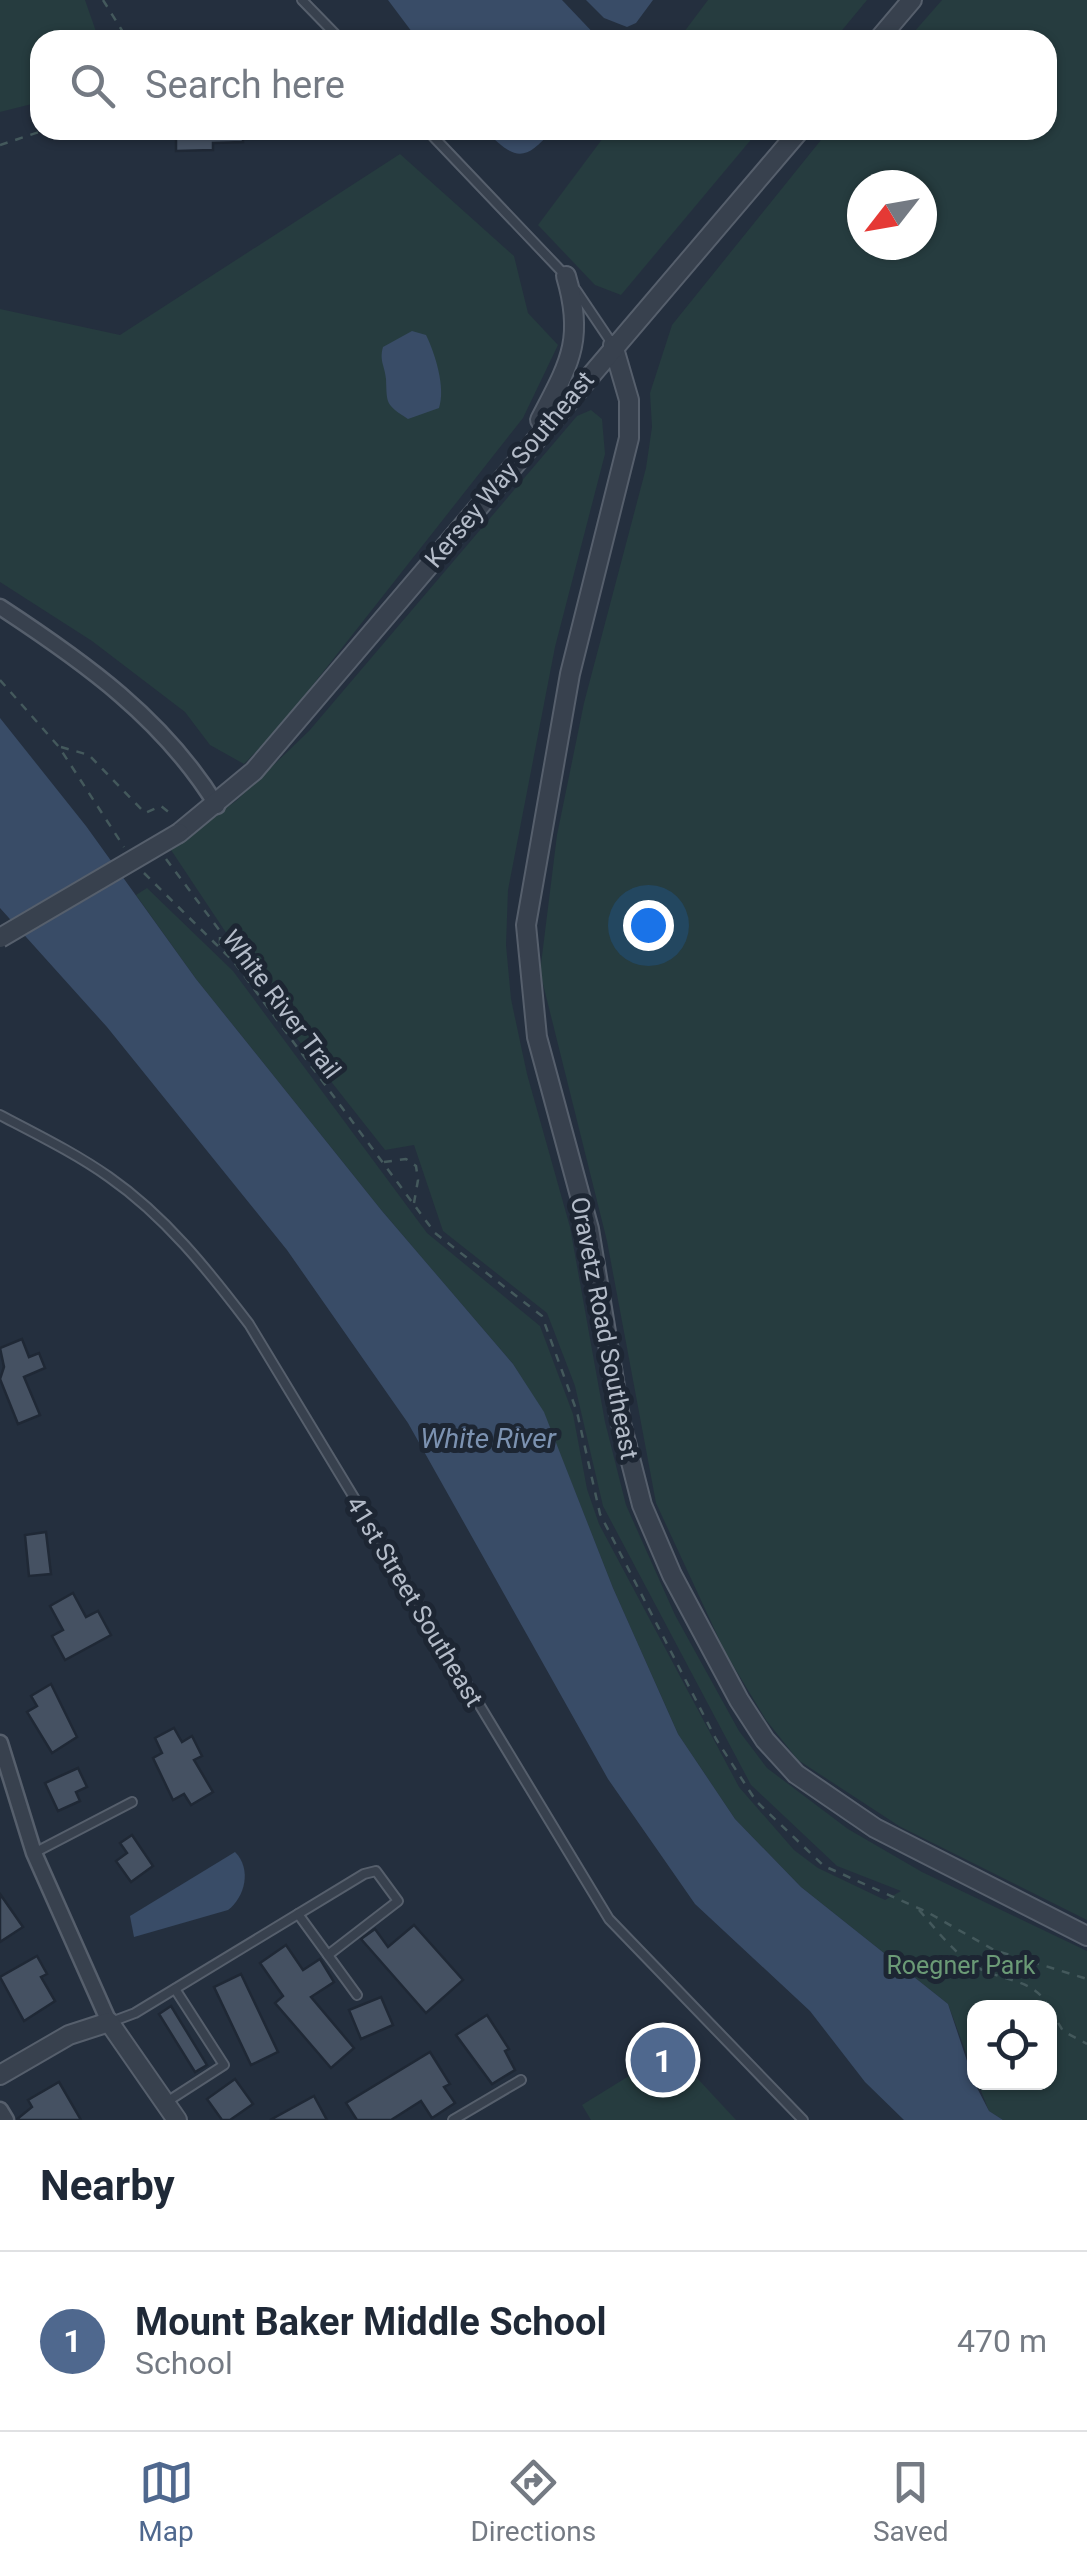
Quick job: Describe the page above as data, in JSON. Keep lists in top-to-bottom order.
{
  "streets": {
    "street": ["Kersey Way Southeast", "Oravetz Road Southeast"],
    "lane": ["41st Street Southeast"],
    "path": ["White River Trail"]
  },
  "crossings": [
    ["Kersey Way Southeast", "Oravetz Road Southeast"]
  ],
  "water": ["White River"],
  "parks": ["Roegner Park"],
  "north": "bottom left",
  "page": {
    "search": "Search here",
    "pins": "1",
    "heading": "Nearby",
    "list": [
      {
        "mark": "1",
        "name": "Mount Baker Middle School",
        "note": "School",
        "value": "470 m"
      }
    ],
    "nav": ["Map", "Directions", "Saved"]
  }
}
